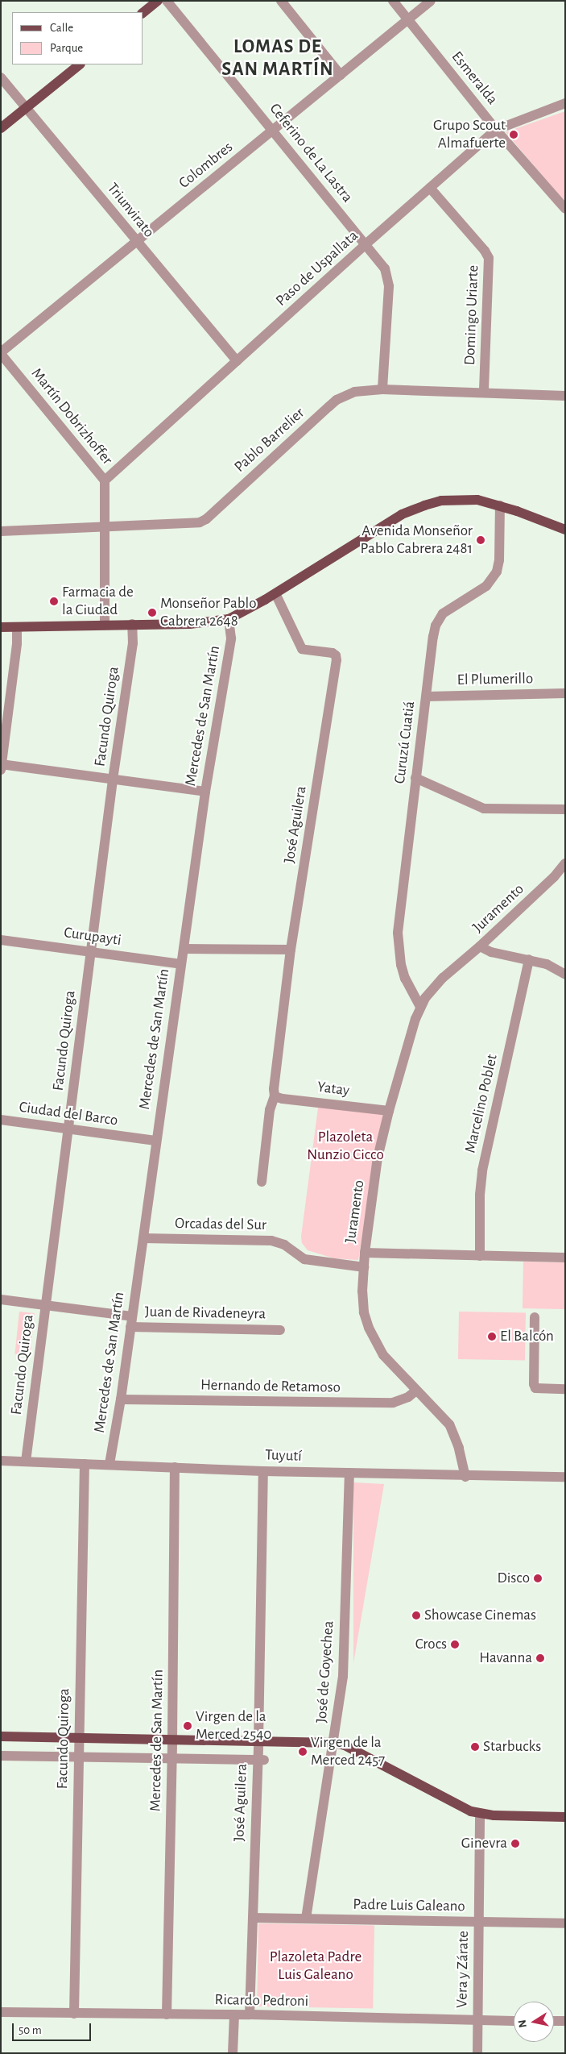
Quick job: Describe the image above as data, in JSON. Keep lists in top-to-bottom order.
{
  "streets": {
    "street": [
      "Esmeralda",
      "Ceferino de La Lastra",
      "Colombres",
      "Triunvirato",
      "Paso de Uspallata",
      "Domingo Uriarte",
      "Martín Dobrizhoffer",
      "Pablo Barrelier",
      "El Plumerillo",
      "Mercedes de San Martín",
      "Facundo Quiroga",
      "Curuzú Cuatiá",
      "José Aguilera",
      "Juramento",
      "Curupayti",
      "Yatay",
      "Marcelino Poblet",
      "Ciudad del Barco",
      "Orcadas del Sur",
      "Juan de Rivadeneyra",
      "Hernando de Retamoso",
      "Tuyutí",
      "José de Goyechea",
      "Padre Luis Galeano",
      "Vera y Zárate",
      "Ricardo Pedroni"
    ]
  },
  "crossings": [
    ["Esmeralda", "Colombres"],
    ["Esmeralda", "Paso de Uspallata"],
    ["Ceferino de La Lastra", "Colombres"],
    ["Ceferino de La Lastra", "Paso de Uspallata"],
    ["Ceferino de La Lastra", "Pablo Barrelier"],
    ["Colombres", "Triunvirato"],
    ["Colombres", "Martín Dobrizhoffer"],
    ["Triunvirato", "Paso de Uspallata"],
    ["Paso de Uspallata", "Domingo Uriarte"],
    ["Paso de Uspallata", "Martín Dobrizhoffer"],
    ["Domingo Uriarte", "Pablo Barrelier"],
    ["Martín Dobrizhoffer", "Pablo Barrelier"],
    ["El Plumerillo", "Curuzú Cuatiá"],
    ["Mercedes de San Martín", "Curupayti"],
    ["Mercedes de San Martín", "Ciudad del Barco"],
    ["Mercedes de San Martín", "Orcadas del Sur"],
    ["Mercedes de San Martín", "Juan de Rivadeneyra"],
    ["Mercedes de San Martín", "Hernando de Retamoso"],
    ["Mercedes de San Martín", "Tuyutí"],
    ["Mercedes de San Martín", "Ricardo Pedroni"],
    ["Facundo Quiroga", "Curupayti"],
    ["Facundo Quiroga", "Ciudad del Barco"],
    ["Facundo Quiroga", "Juan de Rivadeneyra"],
    ["Facundo Quiroga", "Tuyutí"],
    ["Facundo Quiroga", "Ricardo Pedroni"],
    ["Curuzú Cuatiá", "Juramento"],
    ["José Aguilera", "Yatay"],
    ["José Aguilera", "Tuyutí"],
    ["José Aguilera", "Padre Luis Galeano"],
    ["José Aguilera", "Ricardo Pedroni"],
    ["Juramento", "Yatay"],
    ["Juramento", "Orcadas del Sur"],
    ["Juramento", "Hernando de Retamoso"],
    ["Juramento", "Tuyutí"],
    ["Tuyutí", "José de Goyechea"],
    ["José de Goyechea", "Padre Luis Galeano"],
    ["Padre Luis Galeano", "Vera y Zárate"],
    ["Vera y Zárate", "Ricardo Pedroni"]
  ],
  "districts": ["LOMAS DE SAN MARTÍN"],
  "parks": ["Plazoleta Nunzio Cicco", "Plazoleta Padre Luis Galeano"],
  "places": [
    "Grupo Scout Almafuerte",
    "Avenida Monseñor Pablo Cabrera 2481",
    "Farmacia de la Ciudad",
    "Monseñor Pablo Cabrera 2648",
    "El Balcón",
    "Disco",
    "Showcase Cinemas",
    "Crocs",
    "Havanna",
    "Virgen de la Merced 2540",
    "Starbucks",
    "Virgen de la Merced 2457",
    "Ginevra"
  ],
  "legend": ["Calle", "Parque"],
  "scale_bar": "50 m",
  "north": "left"
}
